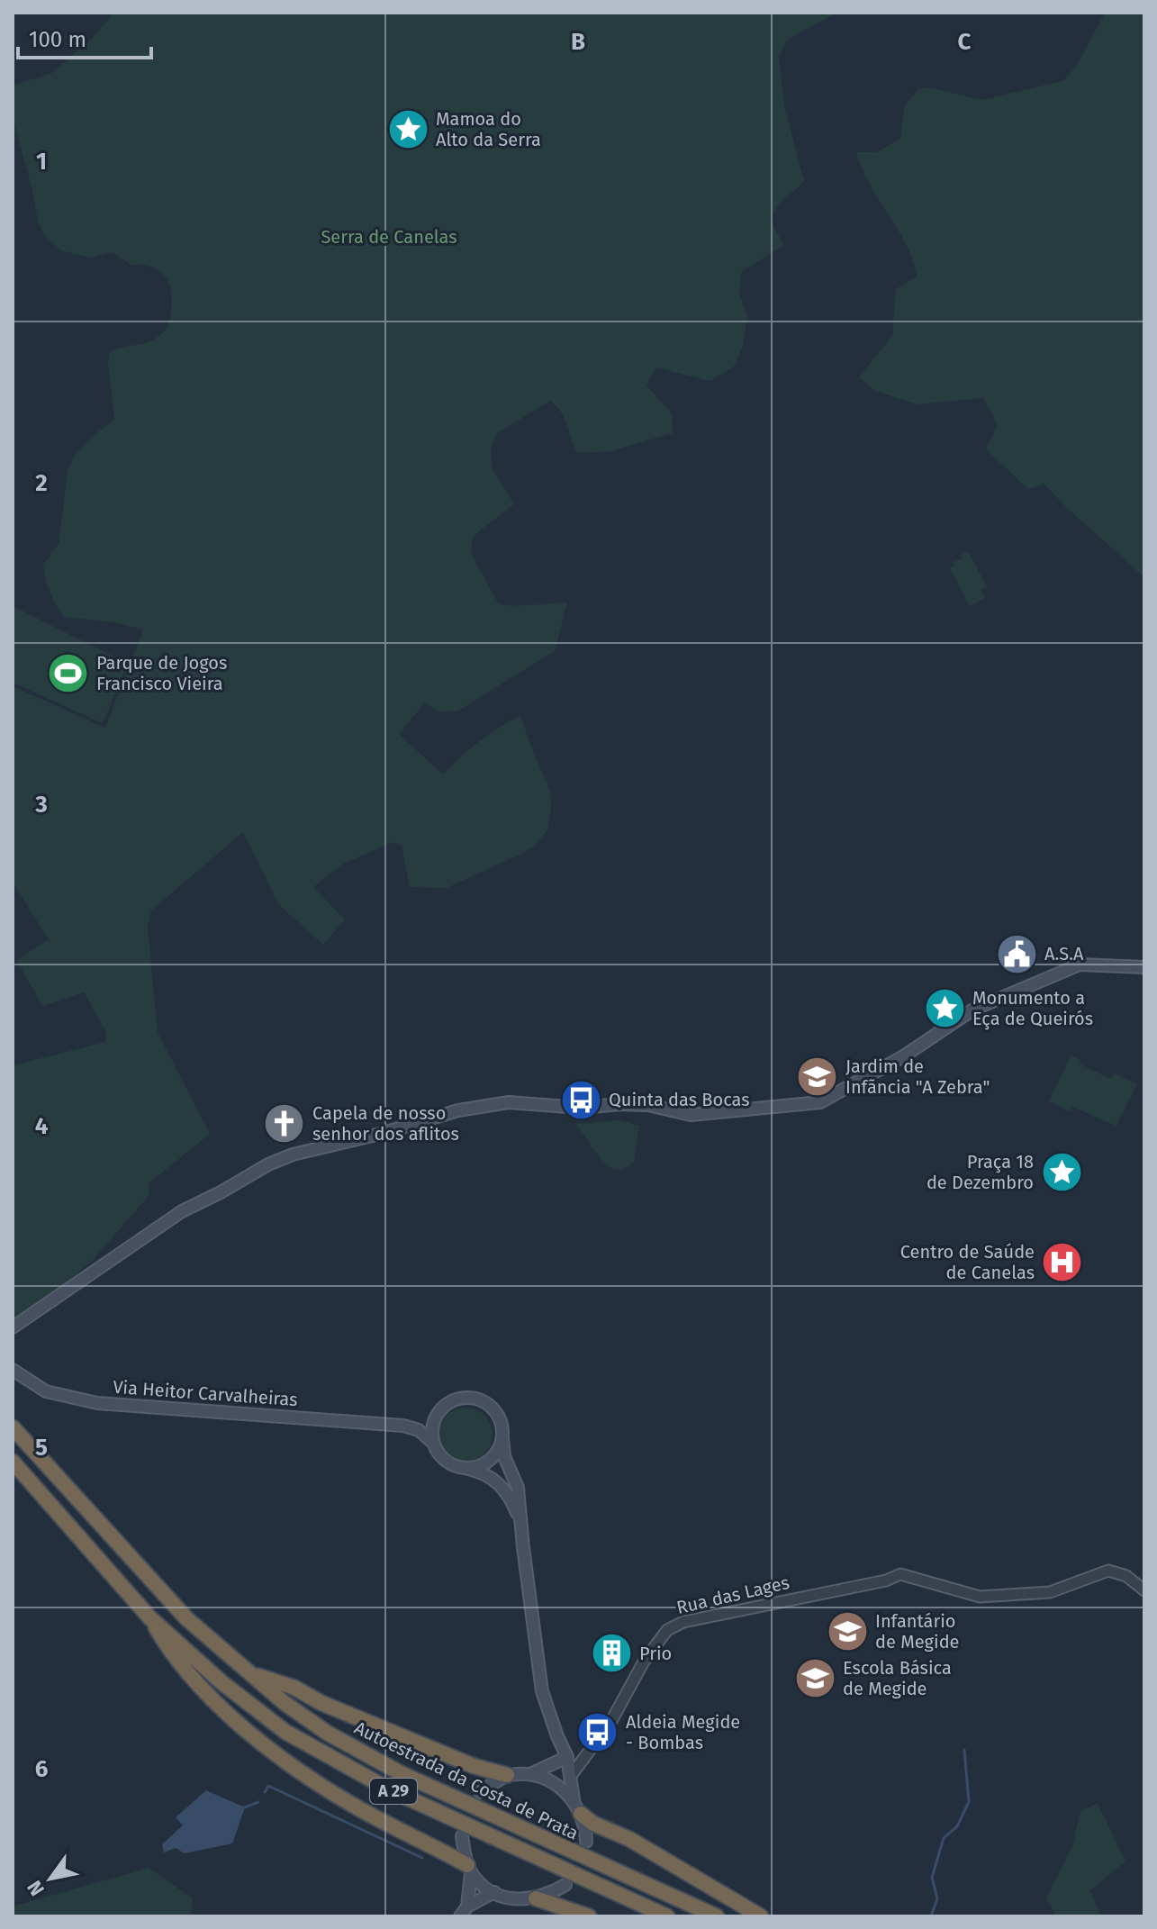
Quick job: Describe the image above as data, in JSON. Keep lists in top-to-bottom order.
{
  "streets": {
    "highway": ["Autoestrada da Costa de Prata", "A 29"],
    "main road": ["Via Heitor Carvalheiras"],
    "street": ["Rua das Lages"]
  },
  "parks": ["Serra de Canelas"],
  "places": {
    "place": ["Mamoa do Alto da Serra", "Monumento a Eça de Queirós", "Praça 18 de Dezembro"],
    "sports": ["Parque de Jogos Francisco Vieira"],
    "public building": ["A.S.A"],
    "school or university": ["Jardim de Infãncia \"A Zebra\"", "Infantário de Megide", "Escola Básica de Megide"],
    "bus stop": ["Quinta das Bocas", "Aldeia Megide - Bombas"],
    "church": ["Capela de nosso senhor dos aflitos"],
    "hospital": ["Centro de Saúde de Canelas"],
    "building": ["Prio"]
  },
  "scale_bar": "100 m",
  "north": "bottom left",
  "grid": {
    "columns": ["B", "C"],
    "rows": [
      "1",
      "2",
      "3",
      "4",
      "5",
      "6"
    ]
  }
}
